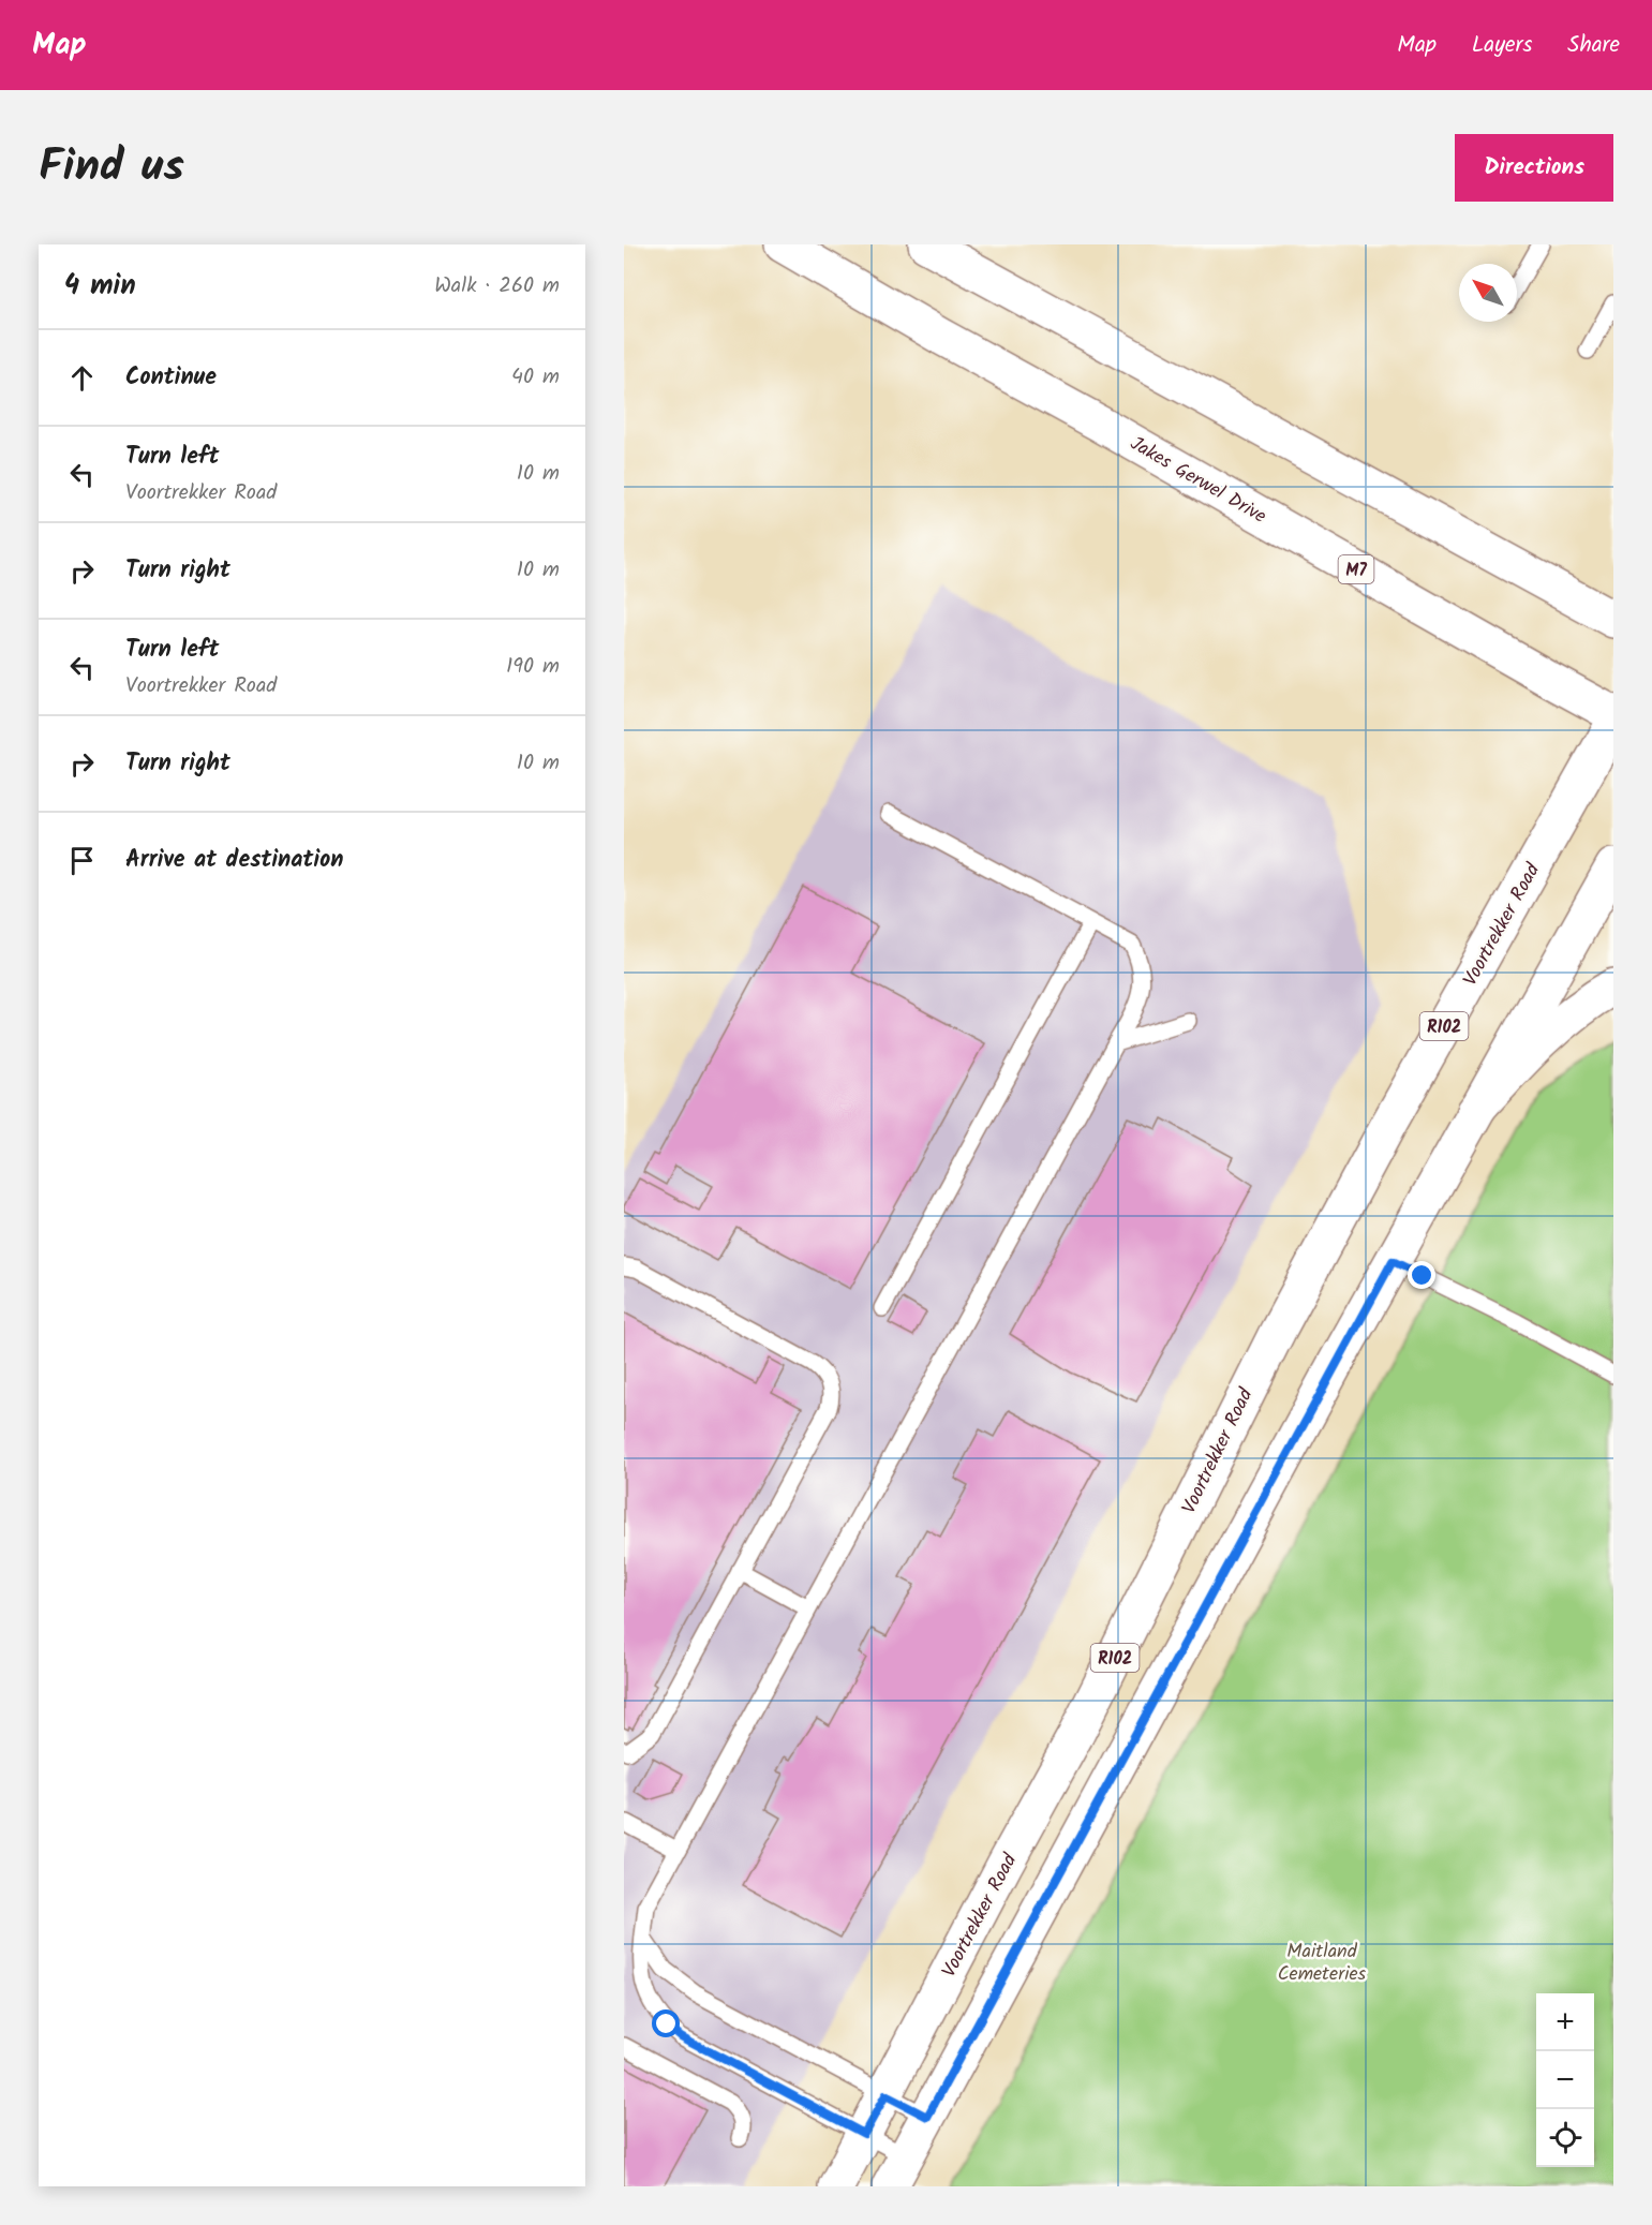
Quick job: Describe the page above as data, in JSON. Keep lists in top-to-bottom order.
{
  "streets": {
    "main road": [
      "Jakes Gerwel Drive",
      "M7",
      "Voortrekker Road",
      "R102"
    ]
  },
  "parks": ["Maitland Cemeteries"],
  "north": "top left",
  "page": {
    "header": "Map",
    "nav": ["Map", "Layers", "Share"],
    "title": "Find us",
    "buttons": "Directions",
    "heading": ["4 min", "Walk · 260 m"],
    "list": [
      ["Continue", "40 m"],
      ["Turn left", "Voortrekker Road", "10 m"],
      ["Turn right", "10 m"],
      ["Turn left", "Voortrekker Road", "190 m"],
      ["Turn right", "10 m"],
      "Arrive at destination"
    ],
    "map_buttons": ["+", "−"]
  }
}
